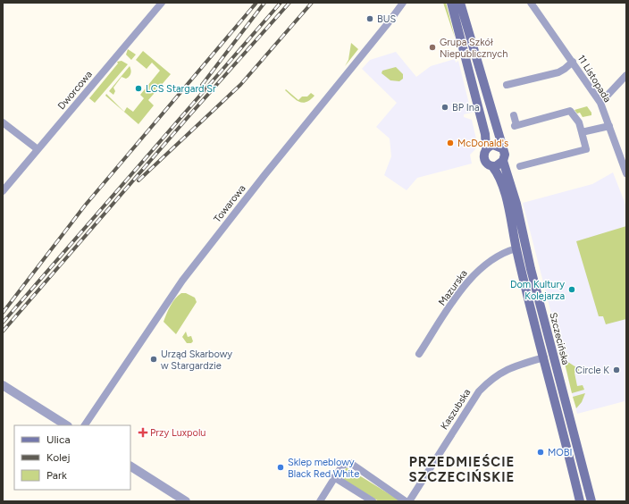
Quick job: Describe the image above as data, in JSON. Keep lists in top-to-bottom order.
{
  "streets": {
    "main road": ["Szczecińska"],
    "street": [
      "11 Listopada",
      "Dworcowa",
      "Towarowa",
      "Mazurska",
      "Kaszubska"
    ]
  },
  "crossings": [
    ["Mazurska", "Szczecińska"],
    ["Szczecińska", "Kaszubska"]
  ],
  "districts": ["PRZEDMIEŚCIE SZCZECIŃSKIE"],
  "places": {
    "other": [
      "BUS",
      "Grupa Szkół Niepublicznych",
      "LCS Stargard Sr",
      "BP Ina",
      "McDonald's",
      "Dom Kultury Kolejarza",
      "Urząd Skarbowy w Stargardzie",
      "Circle K",
      "MOBI",
      "Sklep meblowy Black Red White"
    ],
    "health": ["Przy Luxpolu"]
  },
  "legend": ["Ulica", "Kolej", "Park"]
}
